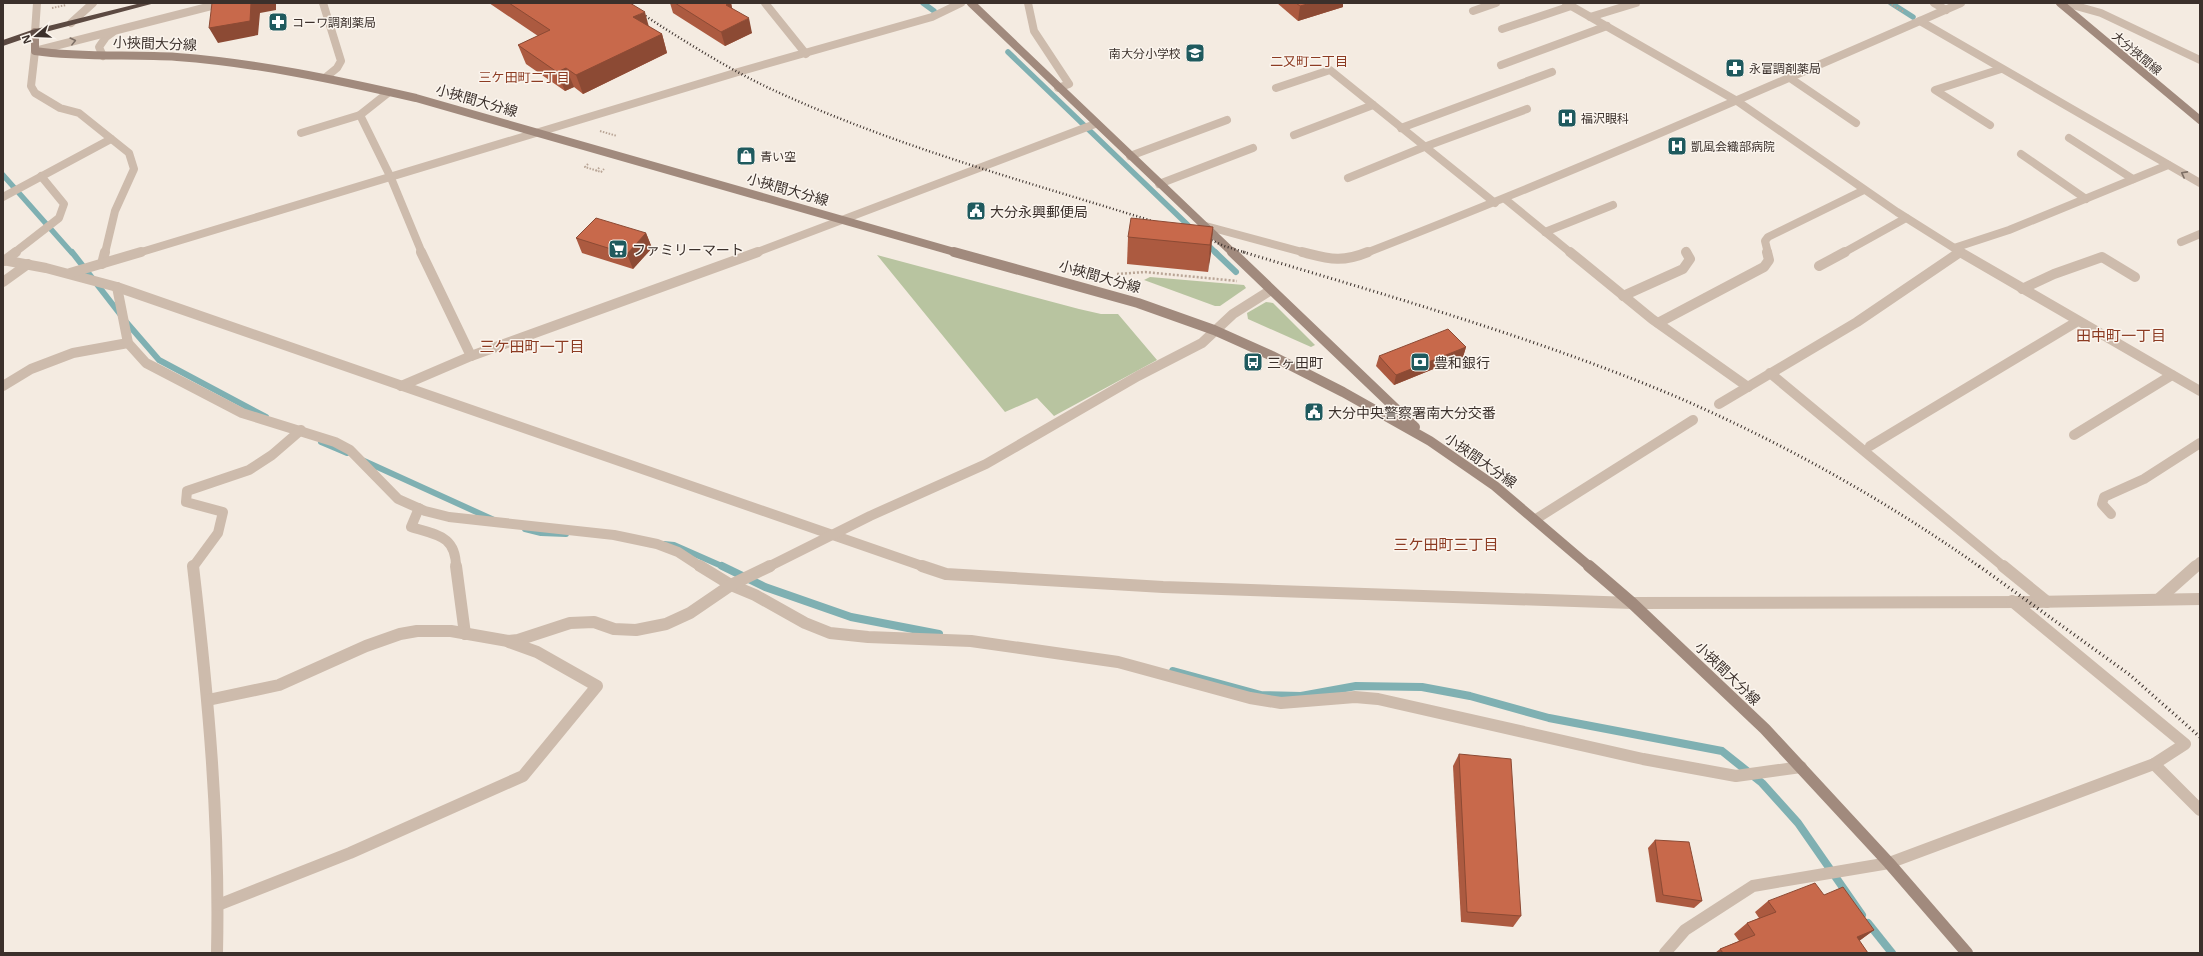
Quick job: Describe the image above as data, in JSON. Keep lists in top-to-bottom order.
{
  "streets": {
    "main road": ["小挾間大分線", "大分挾間線"]
  },
  "districts": [
    "二又町二丁目",
    "三ケ田町二丁目",
    "田中町一丁目",
    "三ケ田町一丁目",
    "三ケ田町三丁目"
  ],
  "places": {
    "pharmacy": ["コーワ調剤薬局", "永富調剤薬局"],
    "school or university": ["南大分小学校"],
    "hospital": ["福沢眼科", "凱風会織部病院"],
    "shop": ["青い空"],
    "public building": ["大分永興郵便局", "大分中央警察署南大分交番"],
    "supermarket": ["ファミリーマート"],
    "bus stop": ["三ヶ田町"],
    "bank": ["豊和銀行"]
  },
  "north": "left"
}
